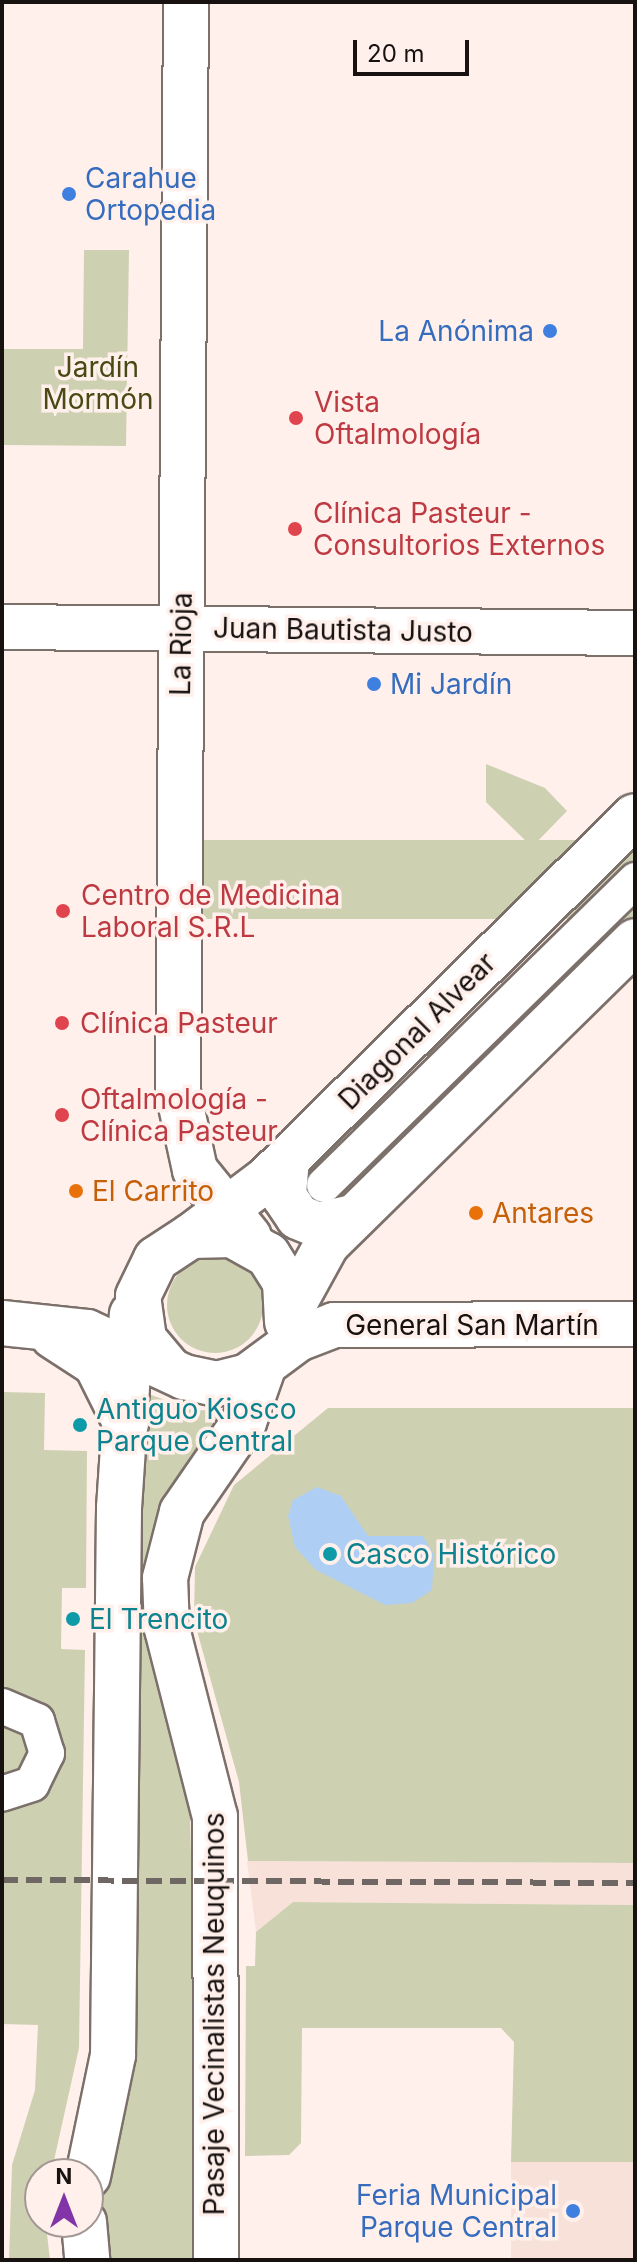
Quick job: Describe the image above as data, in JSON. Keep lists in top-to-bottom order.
{
  "streets": {
    "street": [
      "Juan Bautista Justo",
      "La Rioja",
      "Diagonal Alvear",
      "General San Martín",
      "Pasaje Vecinalistas Neuquinos"
    ]
  },
  "crossings": [
    ["Juan Bautista Justo", "La Rioja"],
    ["La Rioja", "Diagonal Alvear"],
    ["La Rioja", "General San Martín"],
    ["La Rioja", "Pasaje Vecinalistas Neuquinos"],
    ["Diagonal Alvear", "General San Martín"],
    ["Diagonal Alvear", "Pasaje Vecinalistas Neuquinos"],
    ["General San Martín", "Pasaje Vecinalistas Neuquinos"]
  ],
  "parks": ["Jardín Mormón"],
  "places": [
    "Carahue Ortopedia",
    "La Anónima",
    "Vista Oftalmología",
    "Clínica Pasteur - Consultorios Externos",
    "Mi Jardín",
    "Centro de Medicina Laboral S.R.L",
    "Clínica Pasteur",
    "Oftalmología - Clínica Pasteur",
    "El Carrito",
    "Antares",
    "Antiguo Kiosco Parque Central",
    "Casco Histórico",
    "El Trencito",
    "Feria Municipal Parque Central"
  ],
  "scale_bar": "20 m",
  "north": "top"
}
